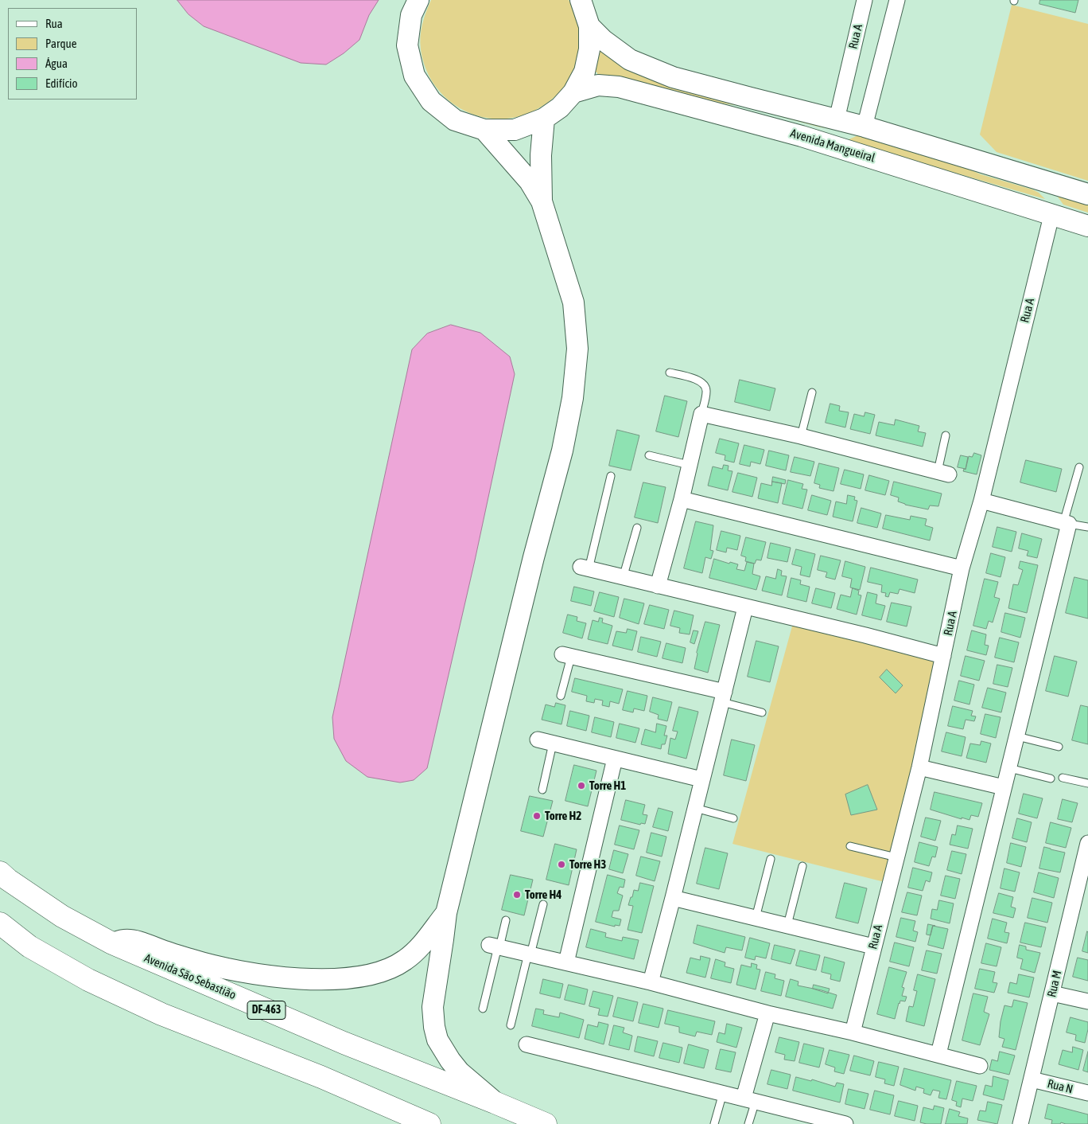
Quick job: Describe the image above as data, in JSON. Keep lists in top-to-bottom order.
{
  "streets": {
    "main road": ["Avenida São Sebastião", "DF-463"],
    "street": [
      "Rua A",
      "Avenida Mangueiral",
      "Rua M",
      "Rua N"
    ]
  },
  "crossings": [
    ["Rua A", "Avenida Mangueiral"],
    ["Rua M", "Rua N"]
  ],
  "places": [
    "Torre H1",
    "Torre H2",
    "Torre H3",
    "Torre H4"
  ],
  "legend": [
    "Rua",
    "Parque",
    "Água",
    "Edifício"
  ]
}
